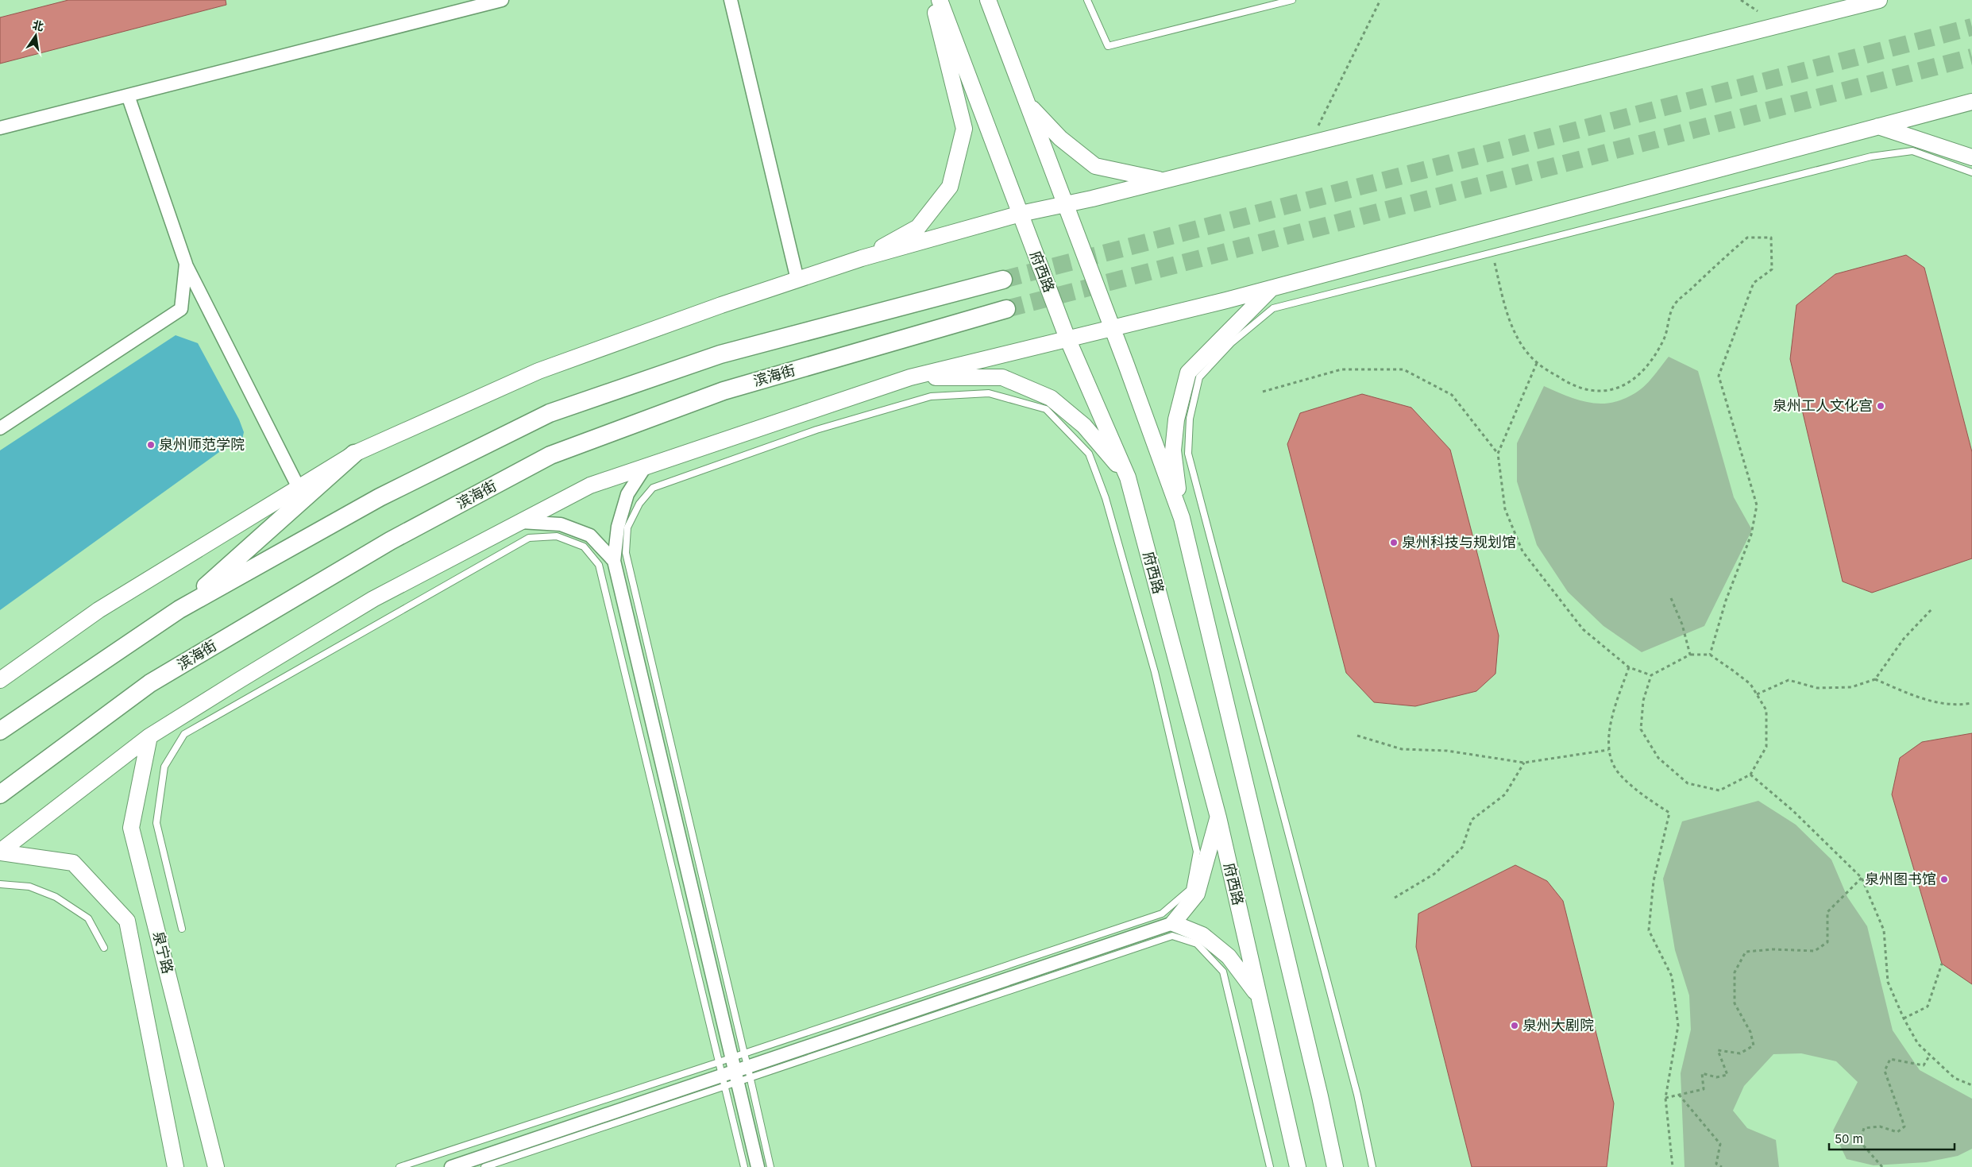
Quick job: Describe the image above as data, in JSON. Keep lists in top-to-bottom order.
{
  "streets": {
    "main road": ["滨海街"],
    "street": ["府西路", "泉宁路"]
  },
  "places": [
    "泉州工人文化宫",
    "泉州师范学院",
    "泉州科技与规划馆",
    "泉州图书馆",
    "泉州大剧院"
  ],
  "scale_bar": "50 m",
  "north": "top"
}
